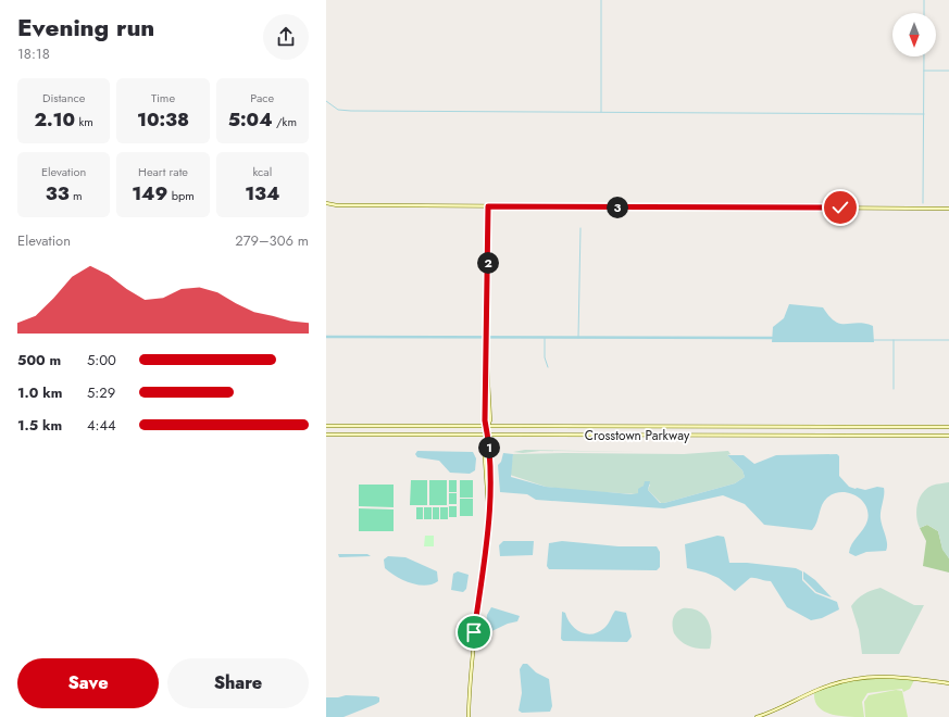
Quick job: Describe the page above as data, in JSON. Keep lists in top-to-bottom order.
{
  "streets": {
    "street": ["Crosstown Parkway"]
  },
  "north": "bottom",
  "page": {
    "heading": ["Evening run", "18:18"],
    "stats": [
      ["Distance", "2.10 km"],
      ["Time", "10:38"],
      ["Pace", "5:04 /km"],
      ["Elevation", "33 m"],
      ["Heart rate", "149 bpm"],
      ["kcal", "134"]
    ],
    "pins": ["3", "2", "1"],
    "chart": ["Elevation", "279–306 m"],
    "list": [
      {
        "name": "500 m",
        "note": "5:00"
      },
      {
        "name": "1.0 km",
        "note": "5:29"
      },
      {
        "name": "1.5 km",
        "note": "4:44"
      }
    ],
    "buttons": ["Save", "Share"]
  }
}
